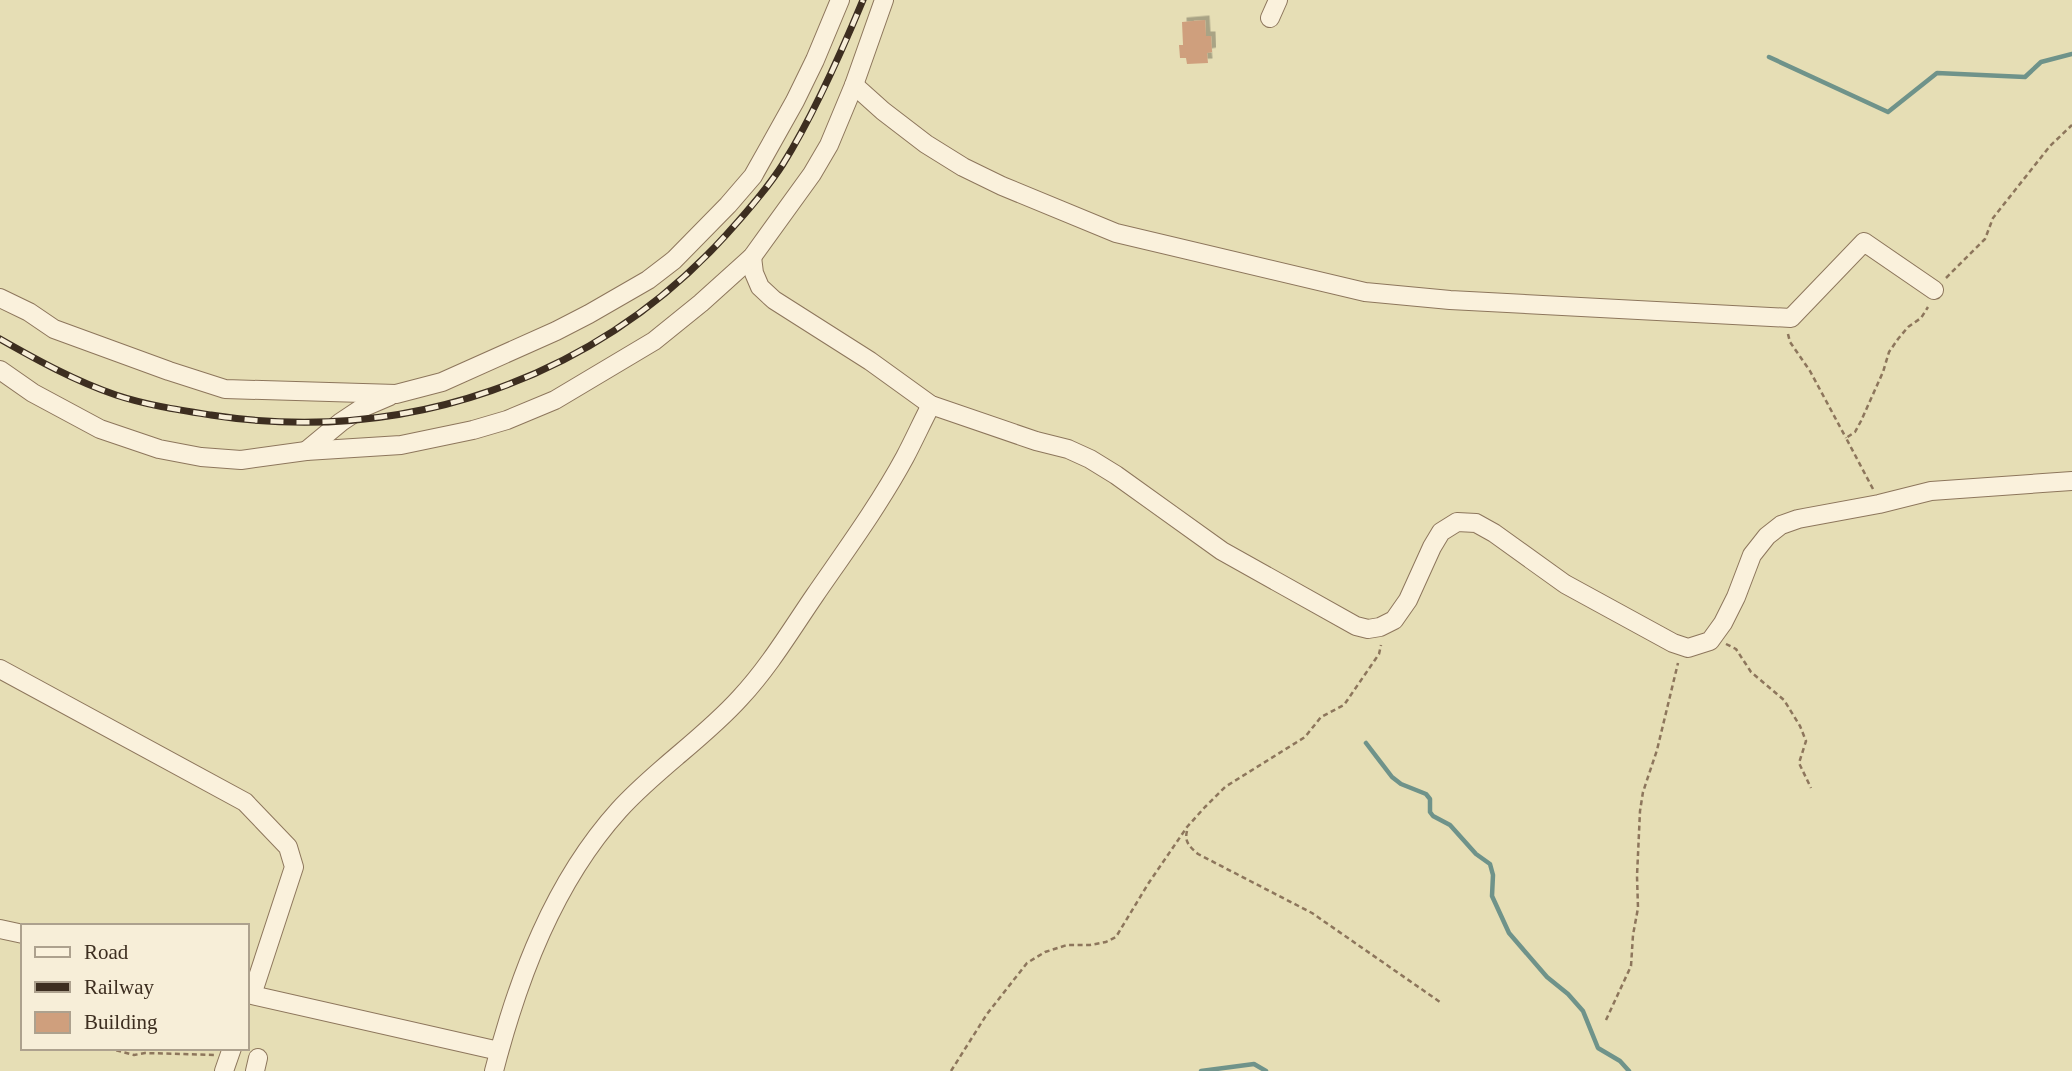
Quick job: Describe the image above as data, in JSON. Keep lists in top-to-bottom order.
{
  "legend": ["Road", "Railway", "Building"]
}
